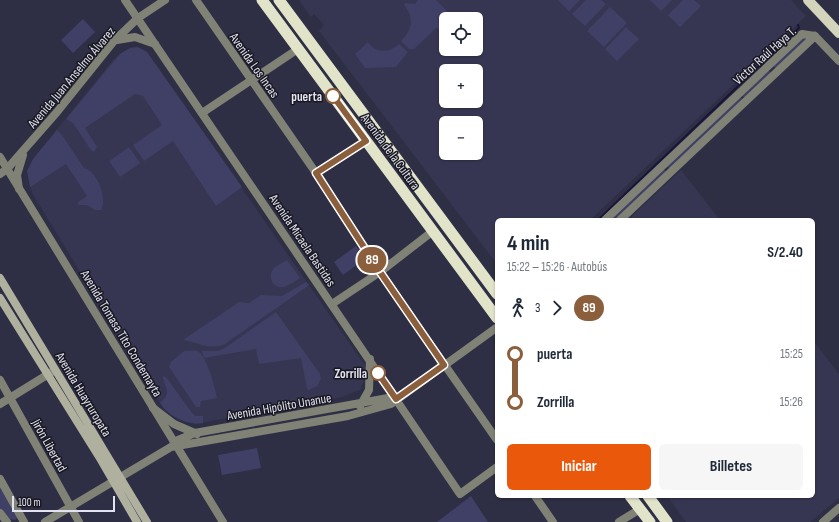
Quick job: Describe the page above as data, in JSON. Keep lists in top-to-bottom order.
{
  "streets": {
    "highway": ["Avenida de la Cultura"],
    "main road": ["Avenida Huayruropata"],
    "street": [
      "Victor Raúl Haya T.",
      "Avenida Los Incas",
      "Avenida Juan Anselmo Álvarez",
      "Avenida Micaela Bastidas",
      "Avenida Tomasa Tito Condemayta",
      "Avenida Hipólito Unanue",
      "Jirón Libertad"
    ]
  },
  "crossings": [
    ["Avenida Los Incas", "Avenida Hipólito Unanue"],
    ["Avenida Juan Anselmo Álvarez", "Avenida Micaela Bastidas"],
    ["Avenida Juan Anselmo Álvarez", "Avenida Tomasa Tito Condemayta"],
    ["Avenida Micaela Bastidas", "Avenida Hipólito Unanue"],
    ["Avenida Tomasa Tito Condemayta", "Avenida Hipólito Unanue"],
    ["Avenida Huayruropata", "Avenida Hipólito Unanue"],
    ["Avenida Hipólito Unanue", "Jirón Libertad"]
  ],
  "places": ["puerta", "Zorrilla"],
  "lines": ["bus line 89"],
  "scale_bar": "100 m",
  "page": {
    "on_map": "89",
    "map_buttons": ["+", "−"],
    "heading": ["4 min", "15:22 – 15:26 · Autobús", "S/2.40"],
    "legs": ["3", "89"],
    "list": [
      {
        "name": "puerta",
        "value": "15:25"
      },
      {
        "name": "Zorrilla",
        "value": "15:26"
      }
    ],
    "buttons": ["Iniciar", "Billetes"],
    "scale": "100 m"
  }
}
